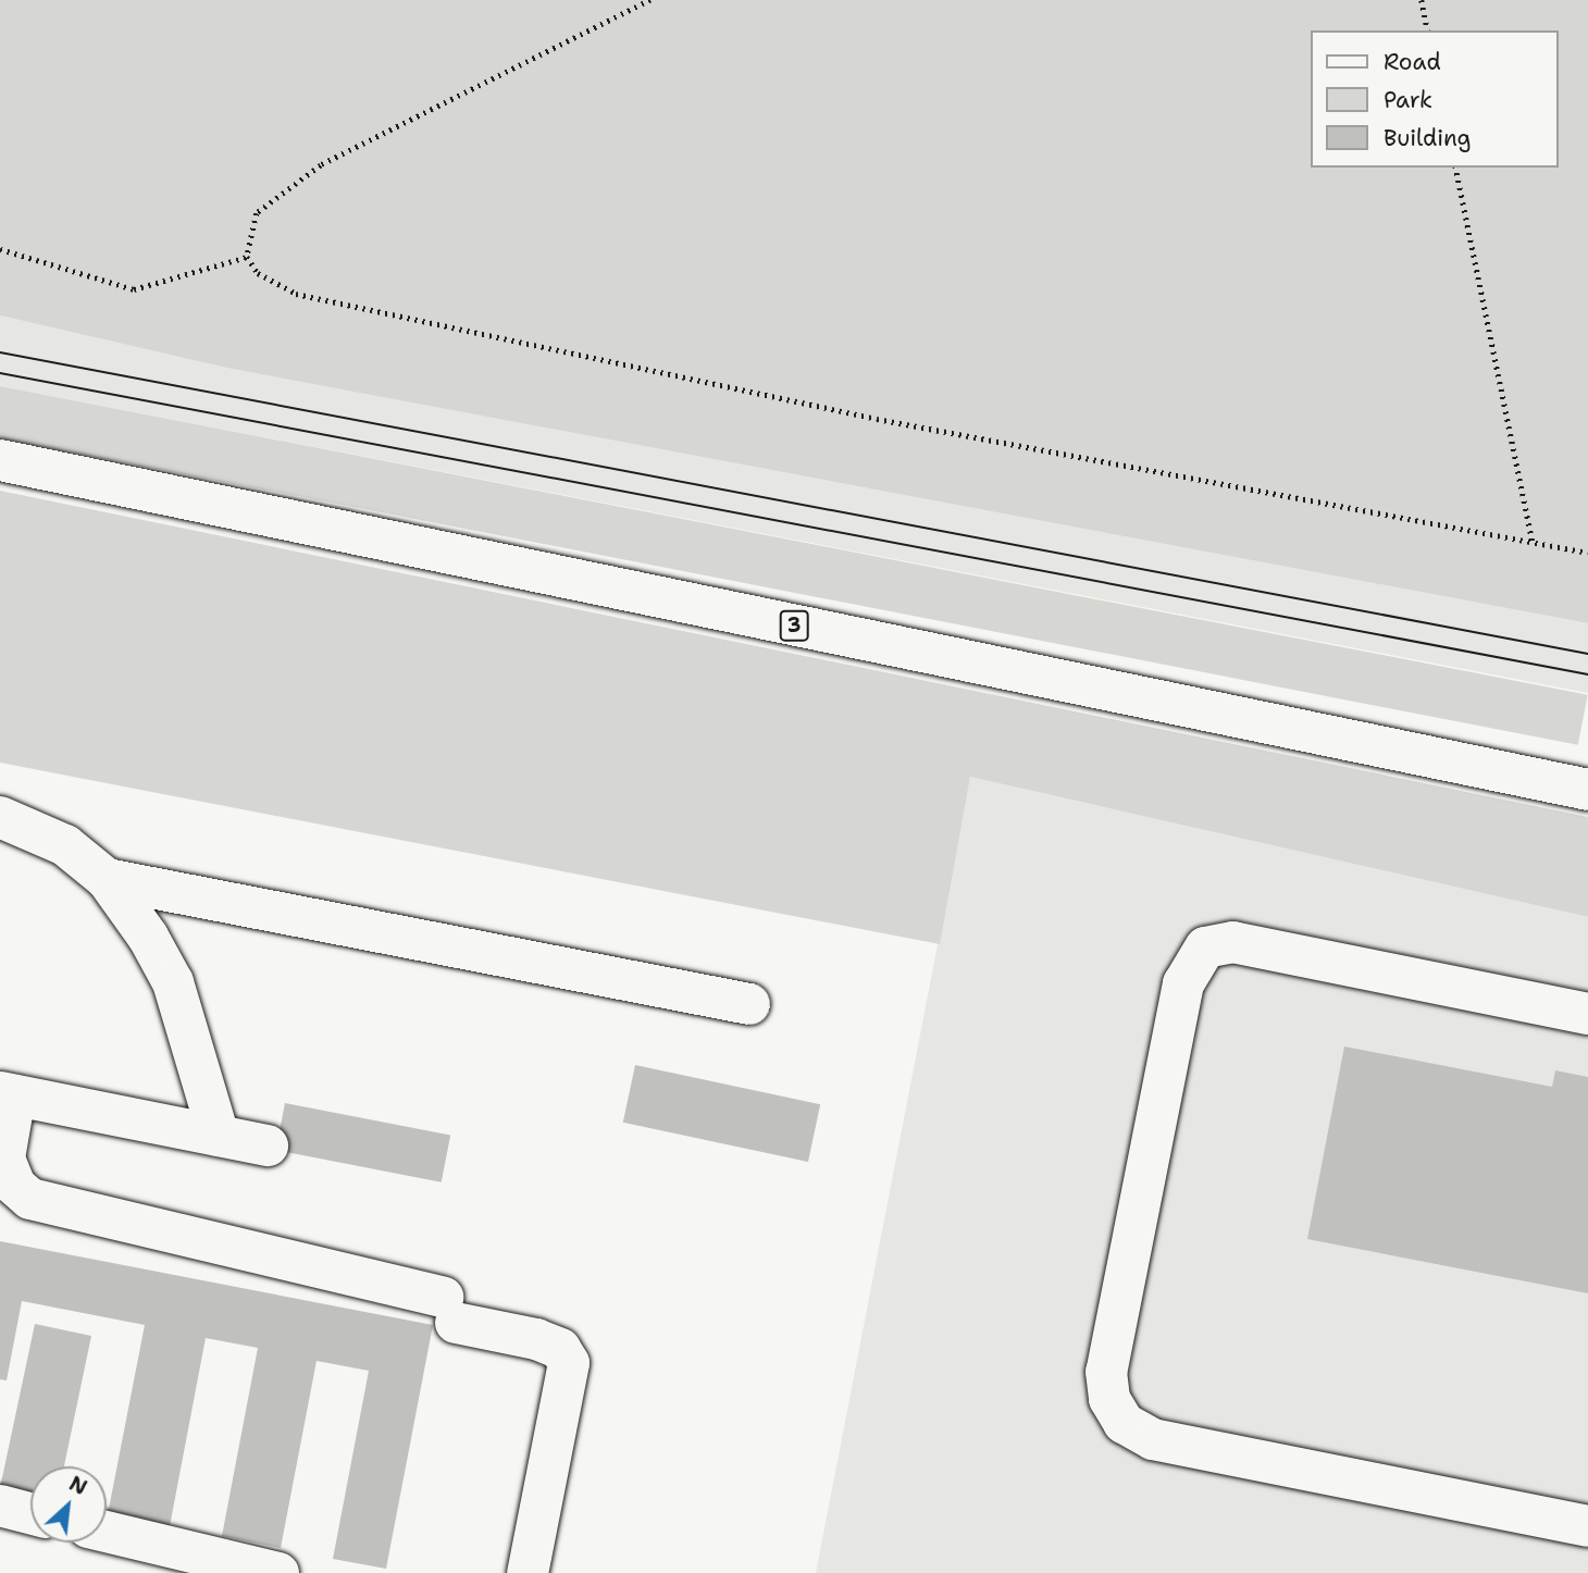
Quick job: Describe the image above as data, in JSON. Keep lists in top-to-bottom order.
{
  "streets": {
    "main road": ["3"]
  },
  "legend": ["Road", "Park", "Building"],
  "north": "top right"
}
